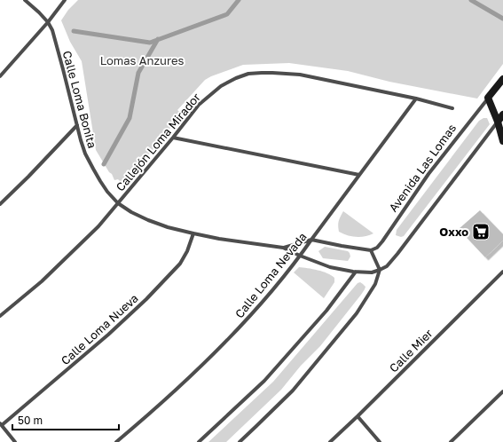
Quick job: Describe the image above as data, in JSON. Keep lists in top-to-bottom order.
{
  "streets": {
    "street": [
      "Calle Loma Bonita",
      "Callejón Loma Mirador",
      "Avenida Las Lomas",
      "Calle Loma Nevada",
      "Calle Loma Nueva",
      "Calle Mier"
    ]
  },
  "crossings": [
    ["Calle Loma Bonita", "Callejón Loma Mirador"],
    ["Calle Loma Bonita", "Avenida Las Lomas"],
    ["Calle Loma Bonita", "Calle Loma Nevada"],
    ["Calle Loma Bonita", "Calle Loma Nueva"],
    ["Callejón Loma Mirador", "Calle Loma Nevada"]
  ],
  "parks": ["Lomas Anzures"],
  "places": {
    "supermarket": ["Oxxo"]
  },
  "scale_bar": "50 m"
}
